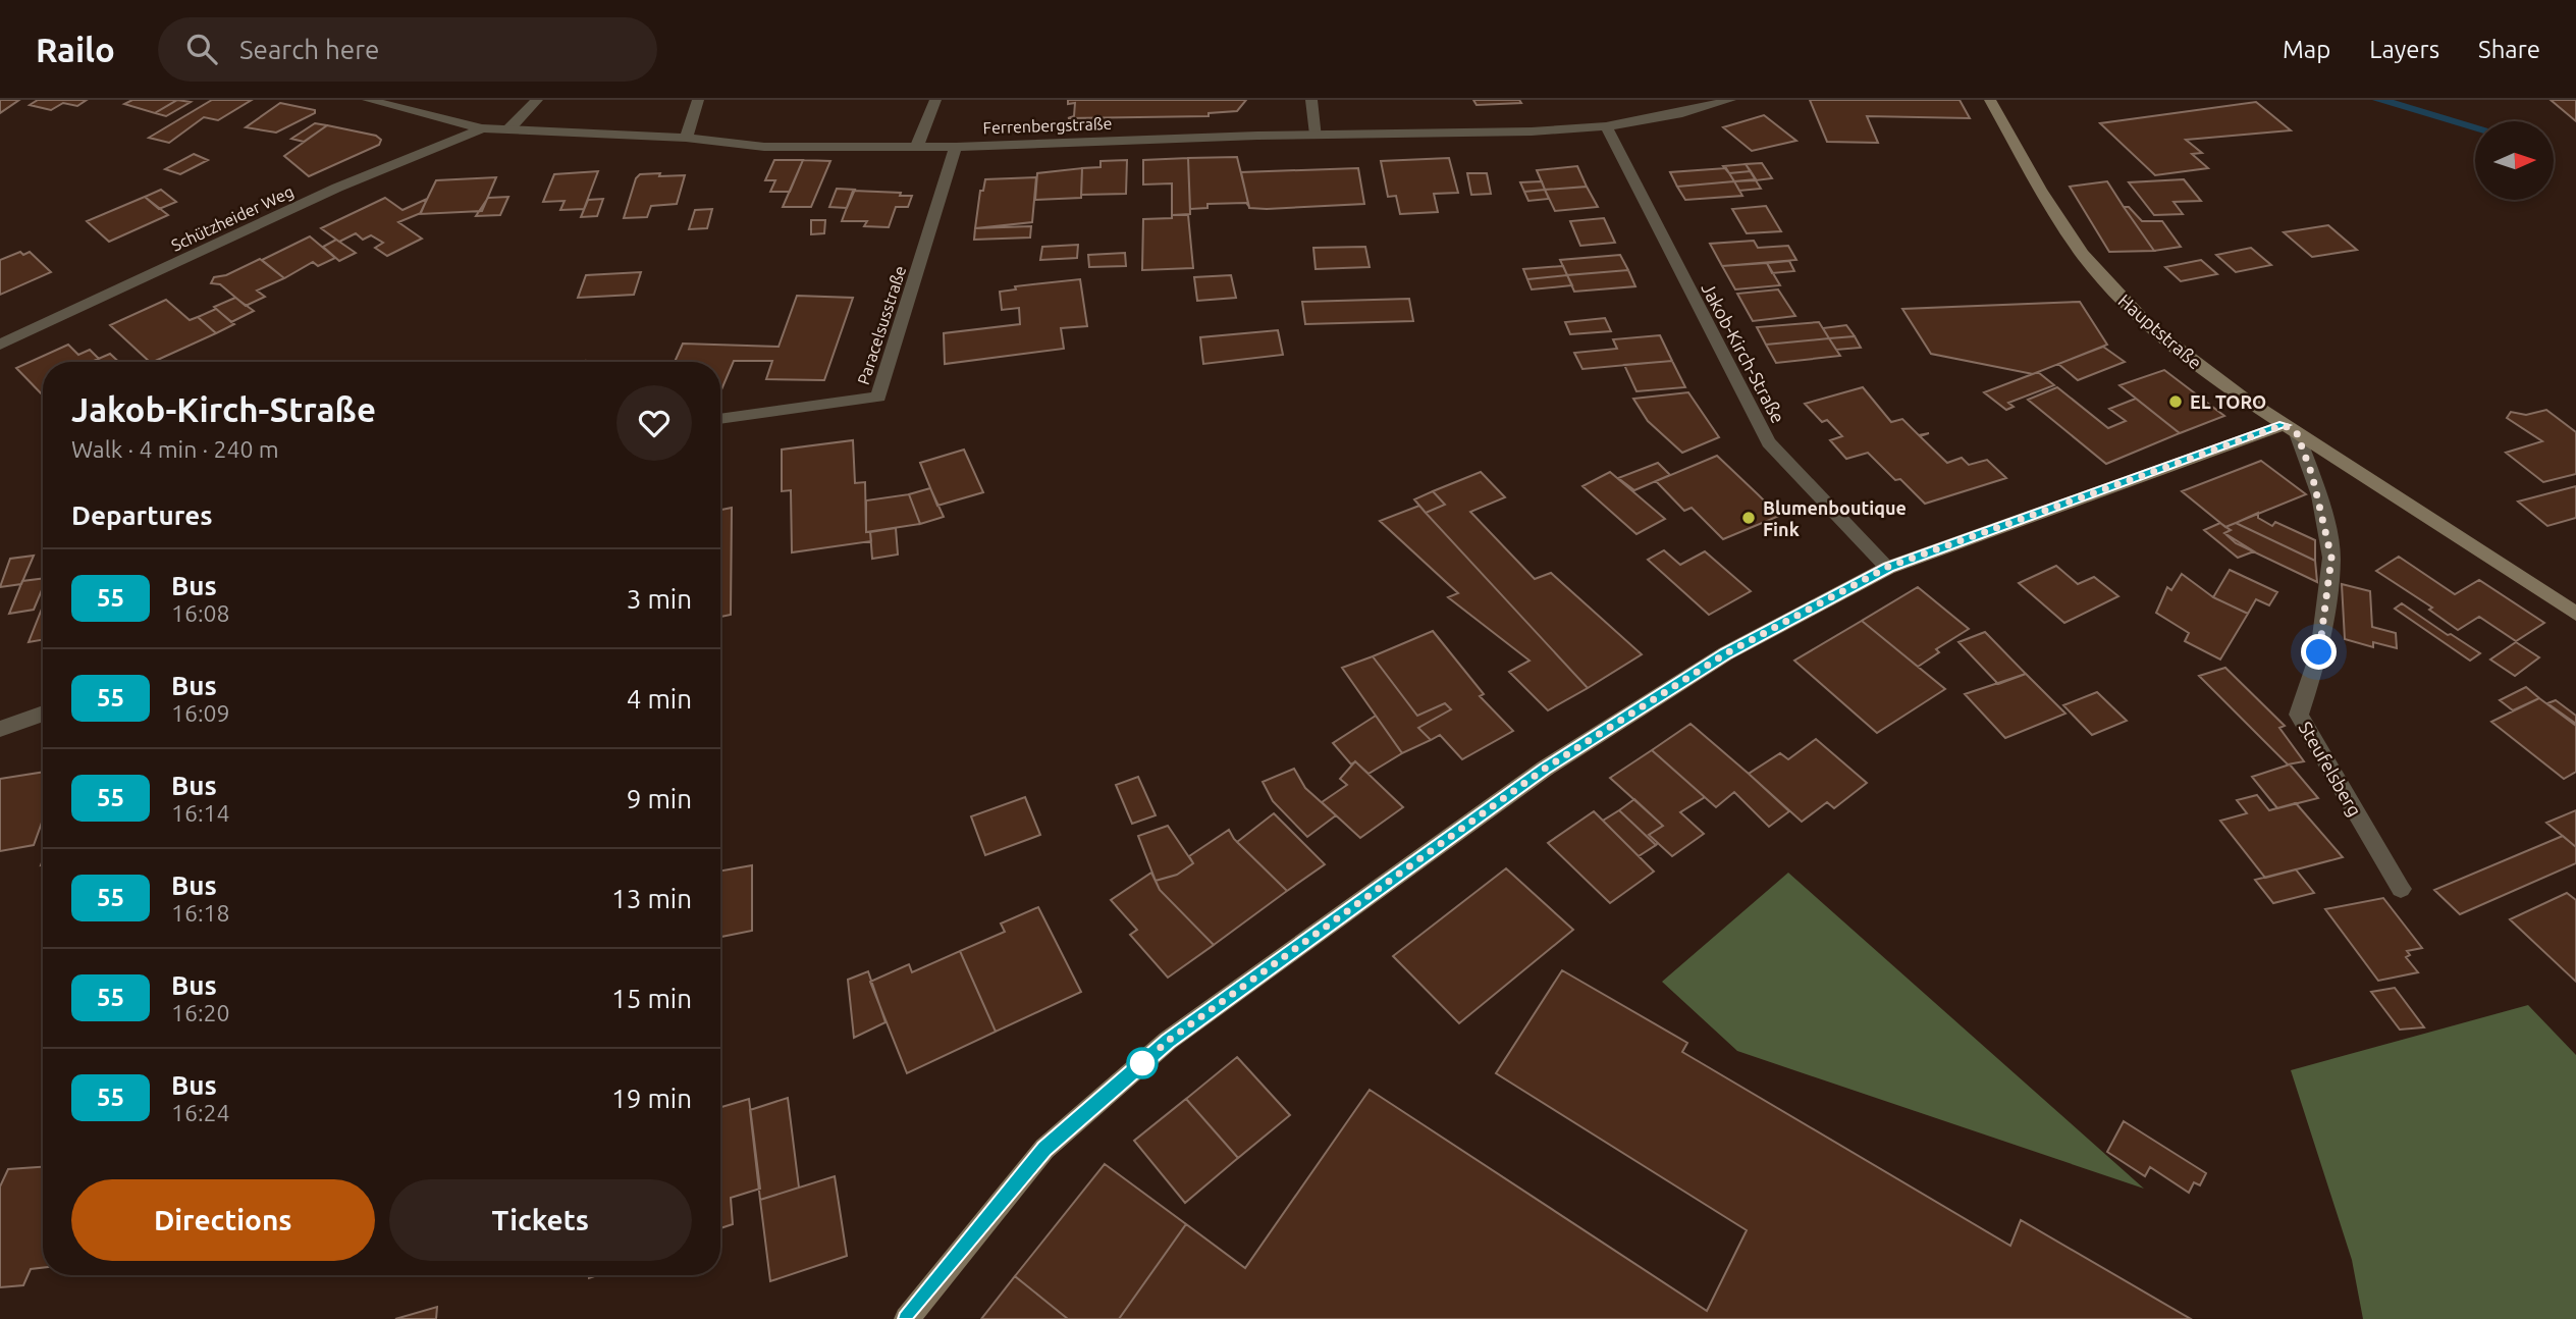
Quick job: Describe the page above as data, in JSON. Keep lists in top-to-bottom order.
{
  "streets": {
    "main road": ["Hauptstraße"],
    "street": [
      "Ferrenbergstraße",
      "Schützheider Weg",
      "Paracelsusstraße",
      "Jakob-Kirch-Straße",
      "Steufelsberg"
    ]
  },
  "crossings": [
    ["Ferrenbergstraße", "Schützheider Weg"],
    ["Ferrenbergstraße", "Paracelsusstraße"],
    ["Ferrenbergstraße", "Jakob-Kirch-Straße"],
    ["Hauptstraße", "Steufelsberg"]
  ],
  "places": ["EL TORO", "Blumenboutique Fink"],
  "lines": ["bus line 55"],
  "north": "right",
  "page": {
    "header": "Railo",
    "search": "Search here",
    "nav": ["Map", "Layers", "Share"],
    "heading": [
      ["Jakob-Kirch-Straße", "Walk · 4 min · 240 m"],
      "Departures"
    ],
    "list": [
      {
        "mark": "55",
        "name": "Bus",
        "note": "16:08",
        "value": "3 min"
      },
      {
        "mark": "55",
        "name": "Bus",
        "note": "16:09",
        "value": "4 min"
      },
      {
        "mark": "55",
        "name": "Bus",
        "note": "16:14",
        "value": "9 min"
      },
      {
        "mark": "55",
        "name": "Bus",
        "note": "16:18",
        "value": "13 min"
      },
      {
        "mark": "55",
        "name": "Bus",
        "note": "16:20",
        "value": "15 min"
      },
      {
        "mark": "55",
        "name": "Bus",
        "note": "16:24",
        "value": "19 min"
      }
    ],
    "buttons": ["Directions", "Tickets"]
  }
}
